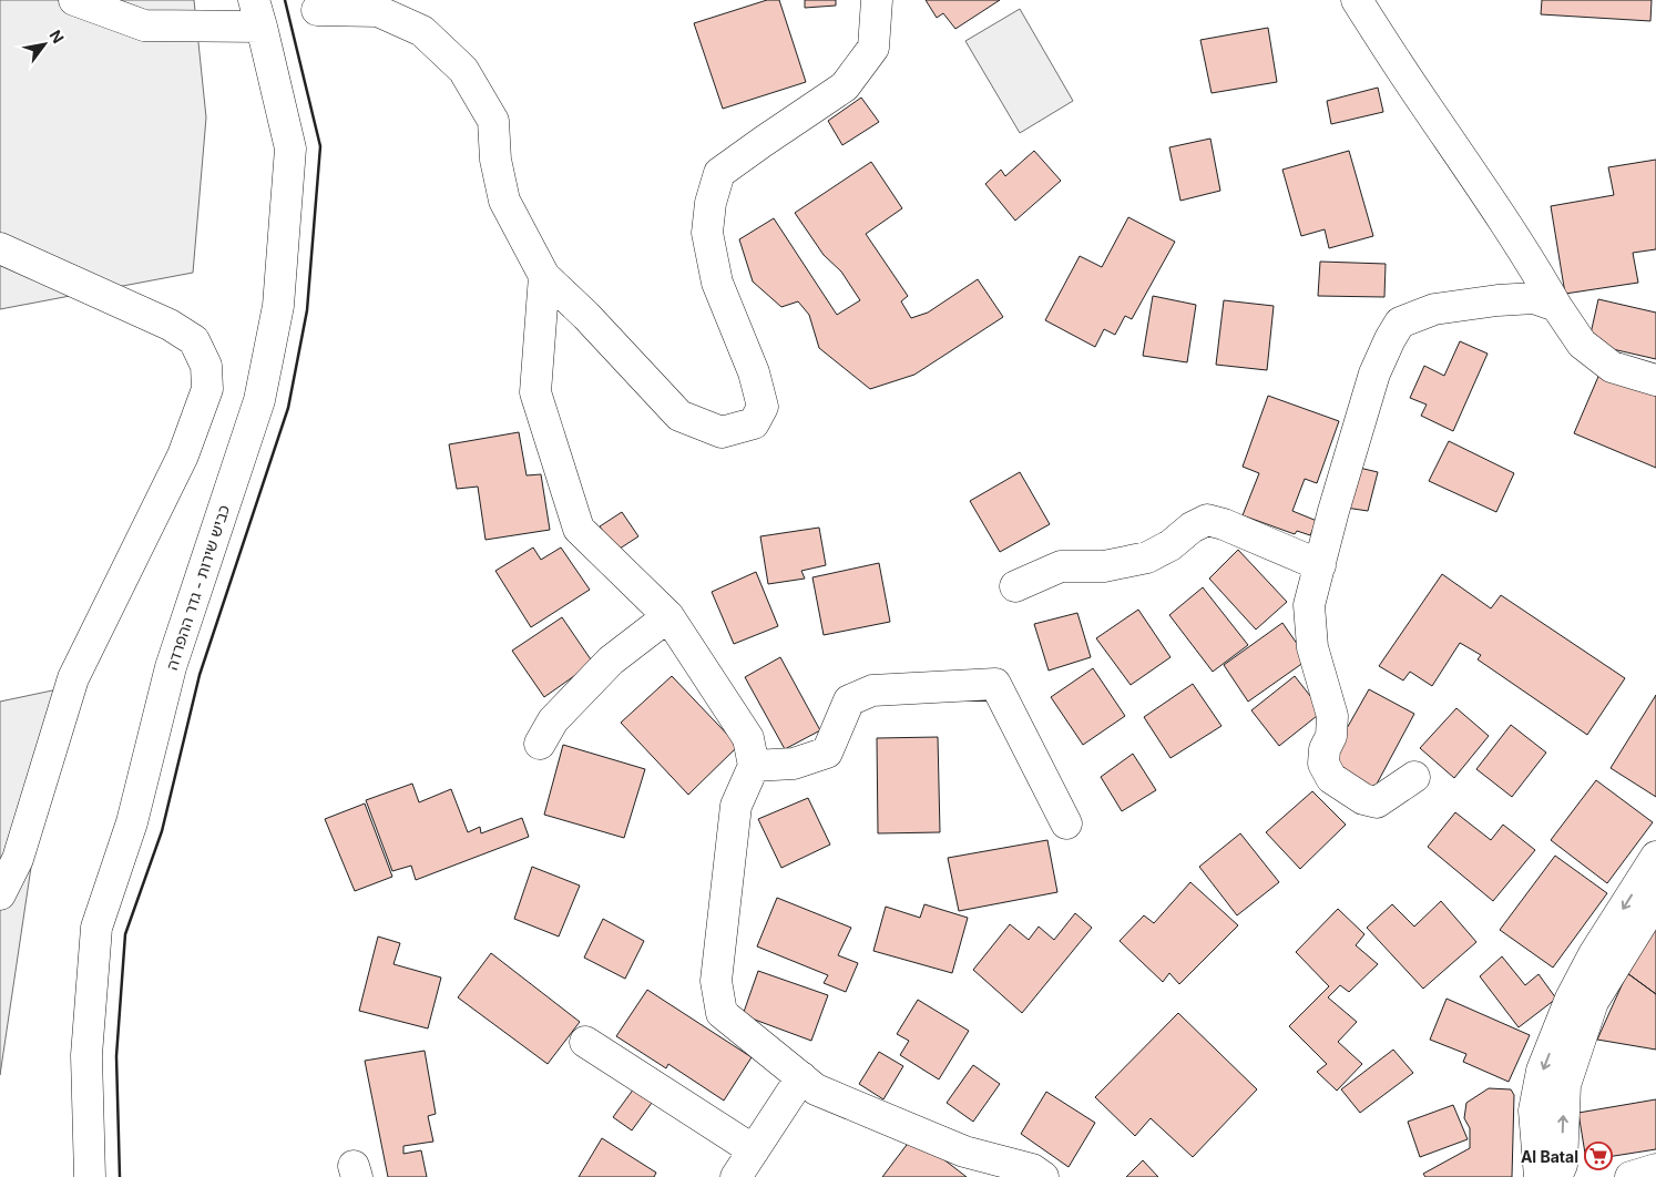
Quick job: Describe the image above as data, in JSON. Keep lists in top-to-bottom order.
{
  "streets": {
    "street": ["כביש שירות - גדר ההפרדה"]
  },
  "places": {
    "supermarket": ["Al Batal"]
  },
  "north": "top right"
}
